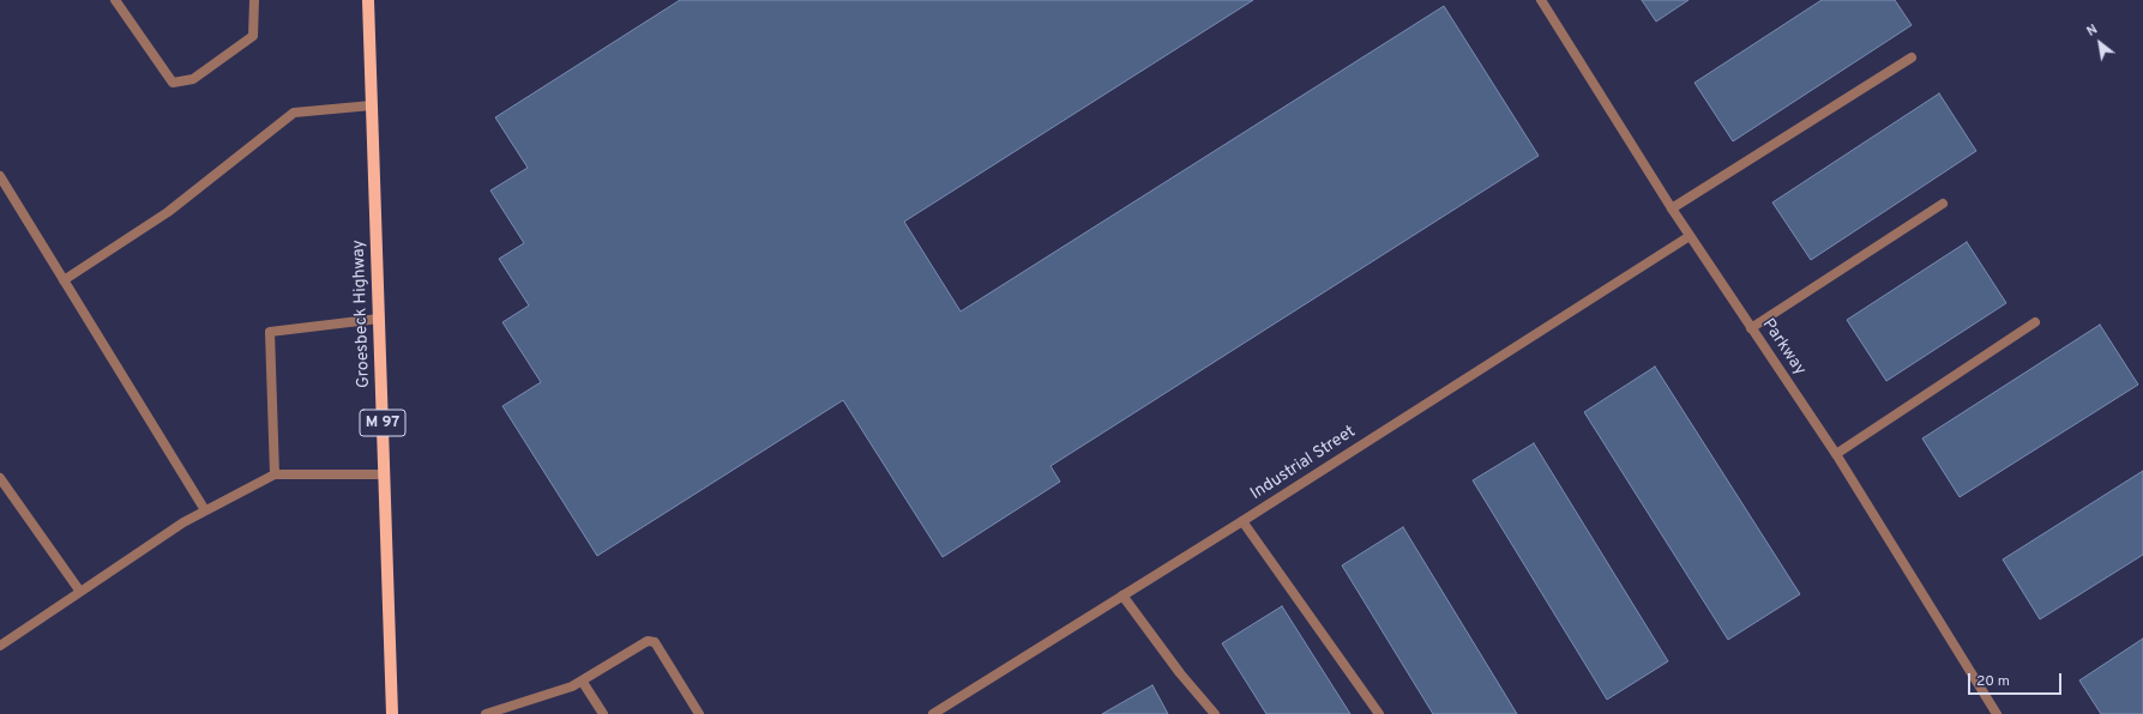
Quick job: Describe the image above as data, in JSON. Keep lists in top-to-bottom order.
{
  "streets": {
    "main road": ["Groesbeck Highway", "M 97"],
    "street": ["Parkway", "Industrial Street"]
  },
  "crossings": [
    ["Parkway", "Industrial Street"]
  ],
  "scale_bar": "20 m",
  "north": "top left"
}
